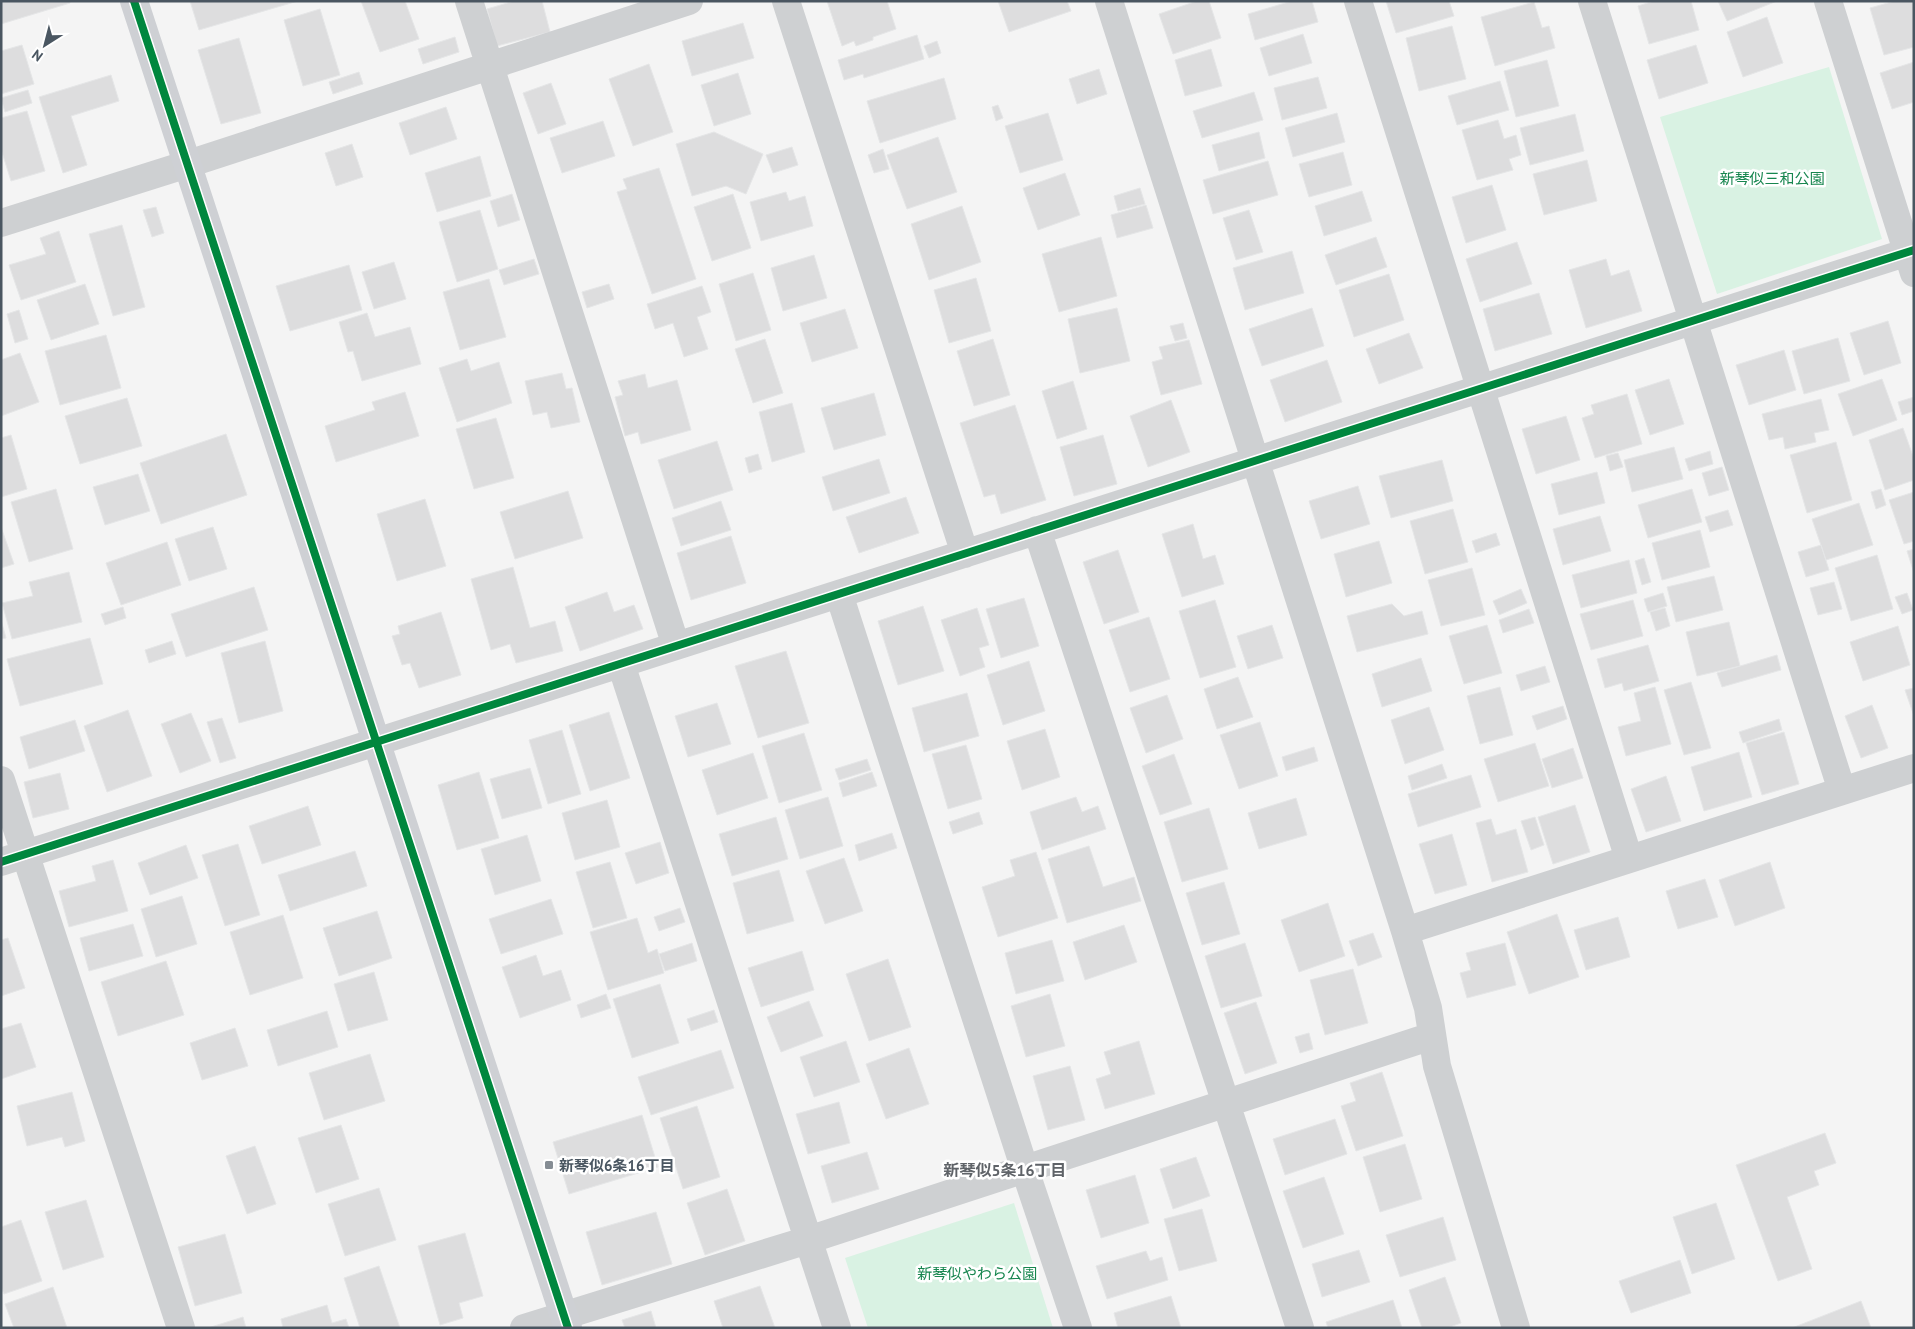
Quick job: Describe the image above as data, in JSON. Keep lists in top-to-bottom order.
{
  "districts": ["新琴似5条16丁目"],
  "parks": ["新琴似三和公園", "新琴似やわら公園"],
  "places": {
    "transit": ["新琴似6条16丁目"]
  },
  "north": "bottom left"
}
